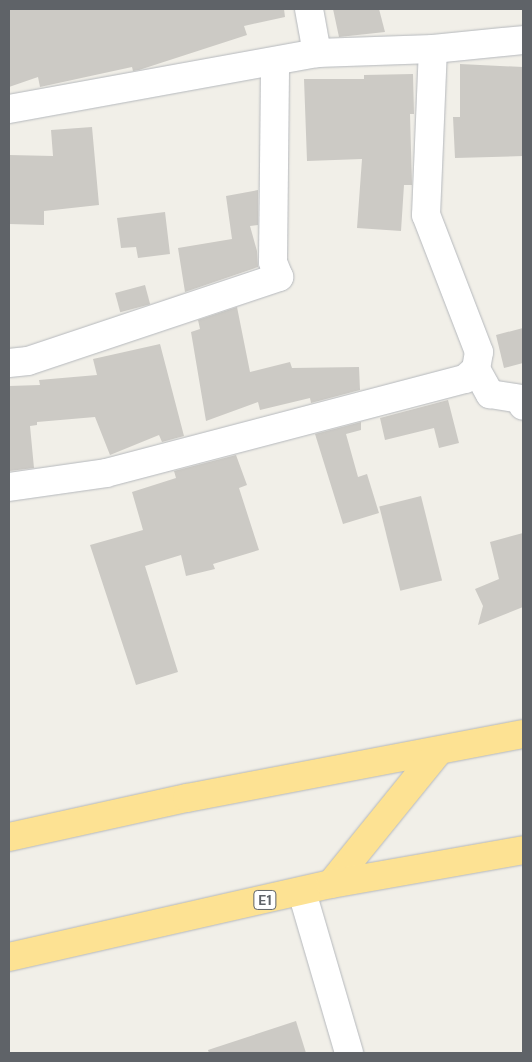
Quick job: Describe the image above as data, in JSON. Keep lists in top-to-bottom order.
{
  "streets": {
    "highway": ["E1"]
  }
}
